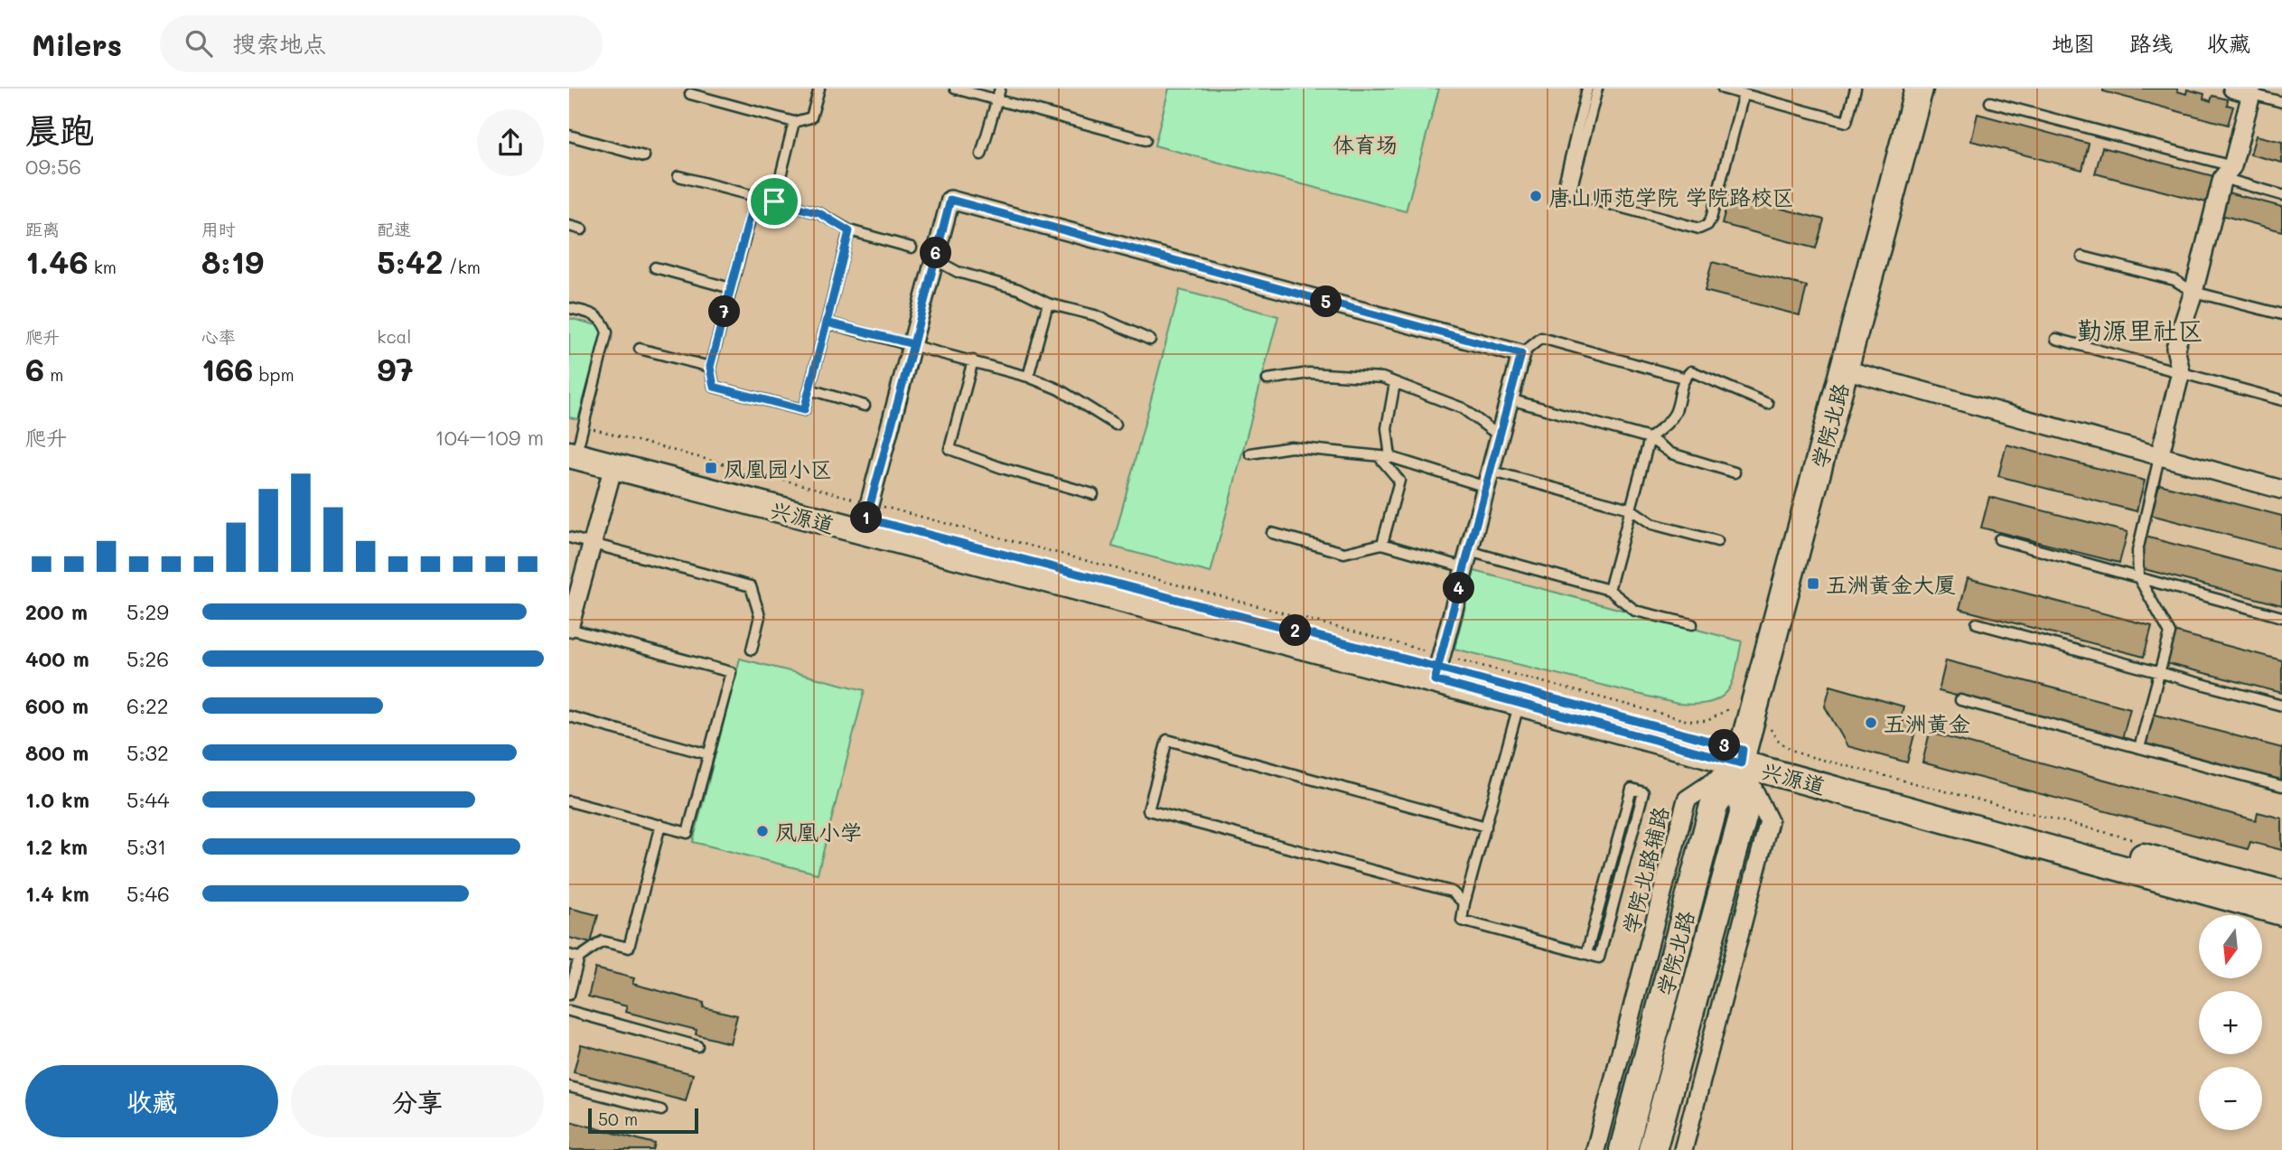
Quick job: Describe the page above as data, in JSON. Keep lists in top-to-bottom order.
{
  "streets": {
    "main road": ["学院北路", "兴源道"]
  },
  "crossings": [
    ["学院北路", "兴源道"]
  ],
  "districts": ["勤源里社区"],
  "parks": ["体育场"],
  "places": {
    "other": ["唐山师范学院 学院路校区", "五洲黄金", "凤凰小学"],
    "transit": ["凤凰园小区", "五洲黄金大厦"]
  },
  "scale_bar": "50 m",
  "north": "bottom",
  "page": {
    "header": "Milers",
    "search": "搜索地点",
    "nav": ["地图", "路线", "收藏"],
    "heading": ["晨跑", "09:56"],
    "stats": [
      ["距离", "1.46 km"],
      ["用时", "8:19"],
      ["配速", "5:42 /km"],
      ["爬升", "6 m"],
      ["心率", "166 bpm"],
      ["kcal", "97"]
    ],
    "pins": [
      "6",
      "5",
      "7",
      "1",
      "4",
      "2",
      "3"
    ],
    "chart": ["爬升", "104–109 m"],
    "list": [
      {
        "name": "200 m",
        "note": "5:29"
      },
      {
        "name": "400 m",
        "note": "5:26"
      },
      {
        "name": "600 m",
        "note": "6:22"
      },
      {
        "name": "800 m",
        "note": "5:32"
      },
      {
        "name": "1.0 km",
        "note": "5:44"
      },
      {
        "name": "1.2 km",
        "note": "5:31"
      },
      {
        "name": "1.4 km",
        "note": "5:46"
      }
    ],
    "map_buttons": ["+", "−"],
    "buttons": ["收藏", "分享"],
    "scale": "50 m"
  }
}
